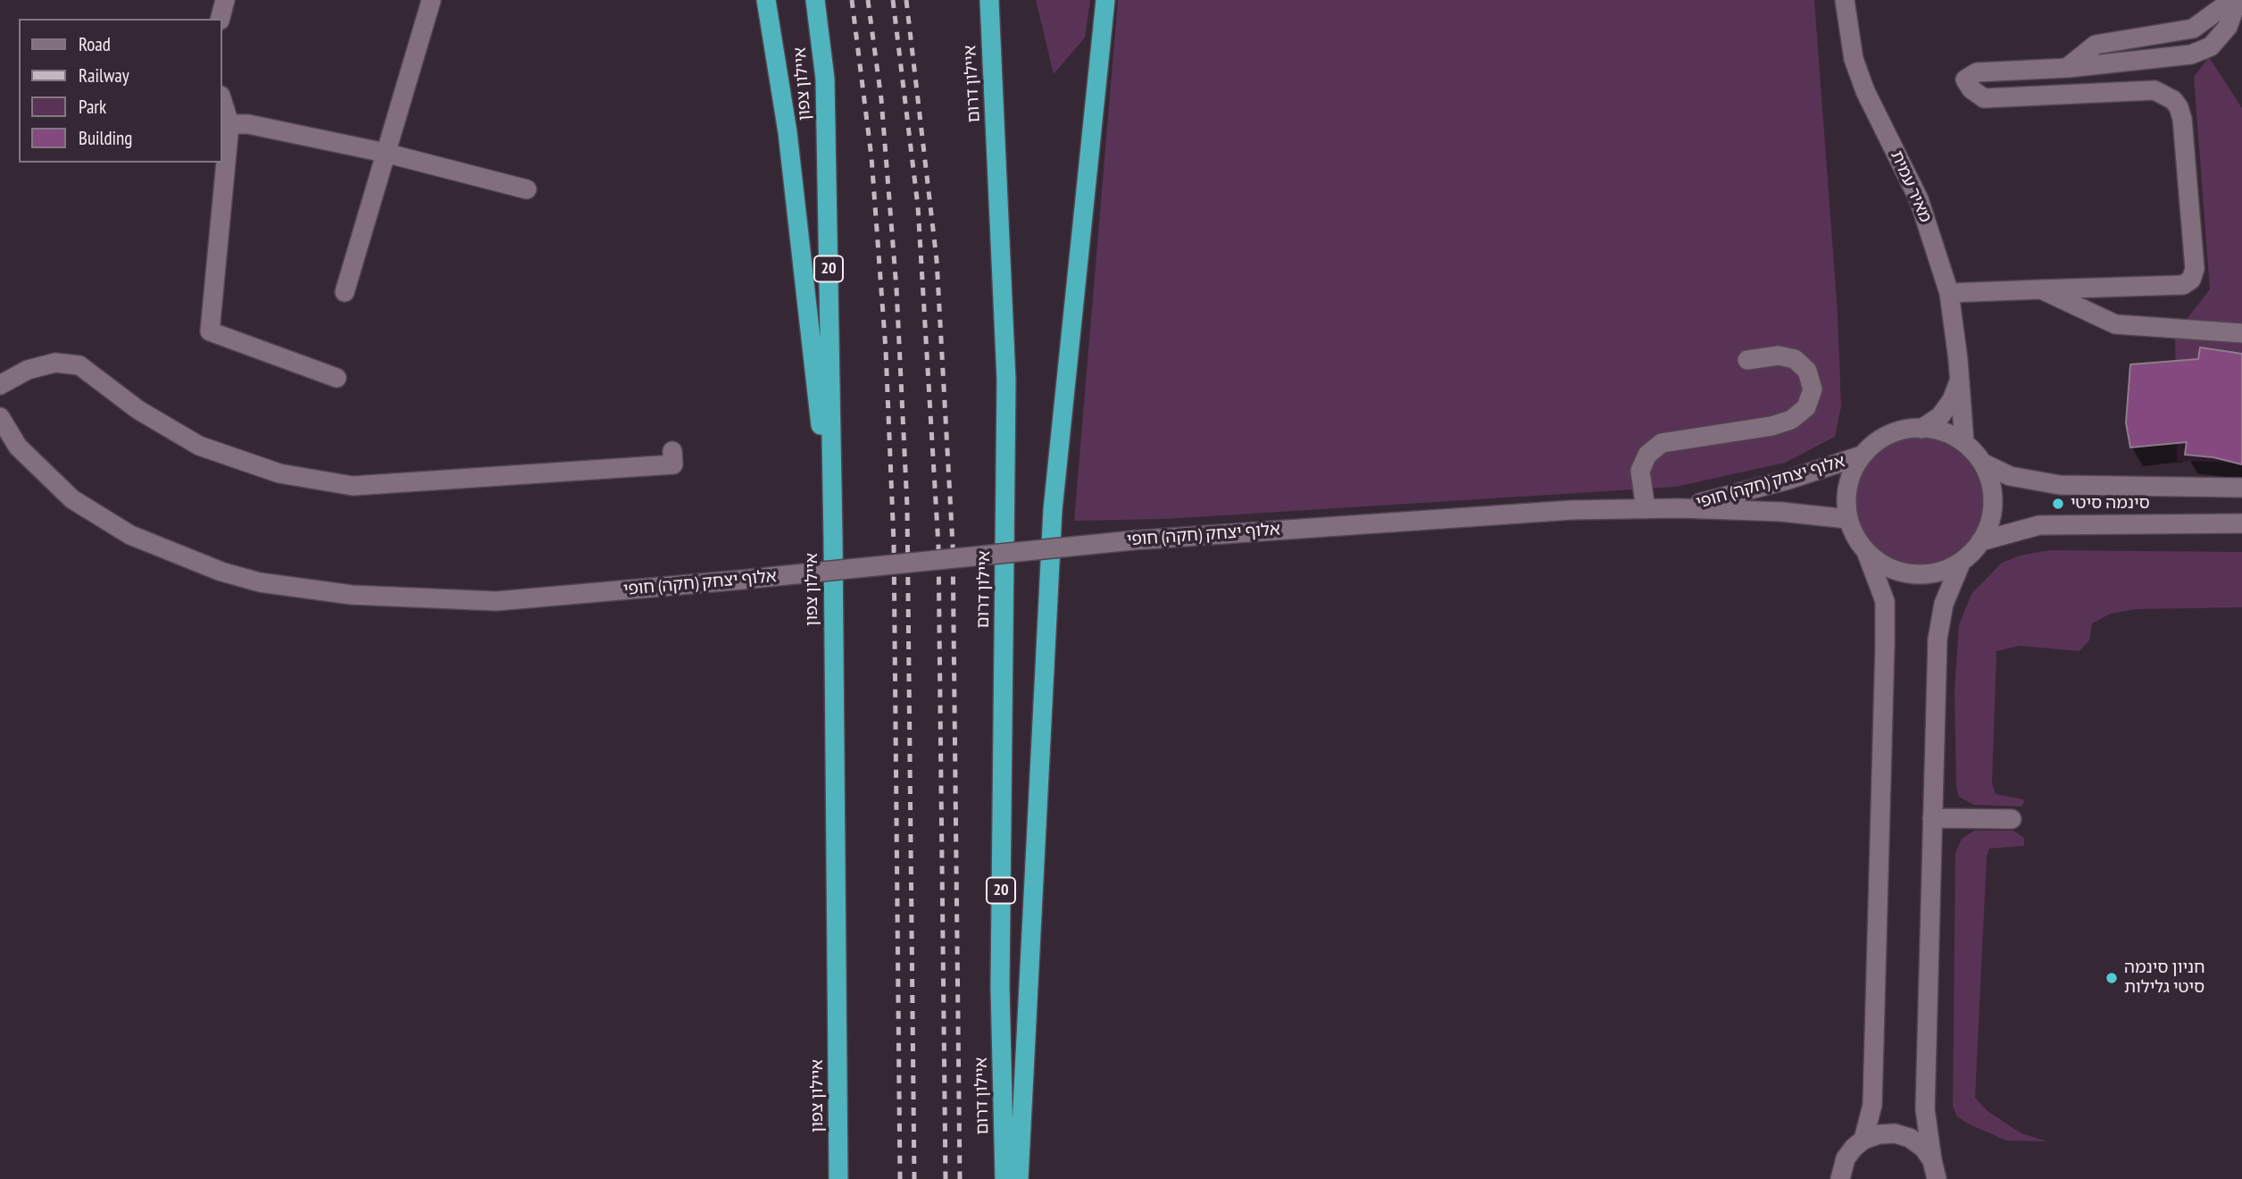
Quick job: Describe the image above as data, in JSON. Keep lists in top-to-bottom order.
{
  "streets": {
    "highway": ["איילון צפון", "איילון דרום", "20"],
    "street": ["מאיר עמית", "אלוף יצחק (חקה) חופי"]
  },
  "crossings": [
    ["מאיר עמית", "אלוף יצחק (חקה) חופי"]
  ],
  "places": ["סינמה סיטי", "חניון סינמה סיטי גלילות"],
  "legend": [
    "Road",
    "Railway",
    "Park",
    "Building"
  ]
}
